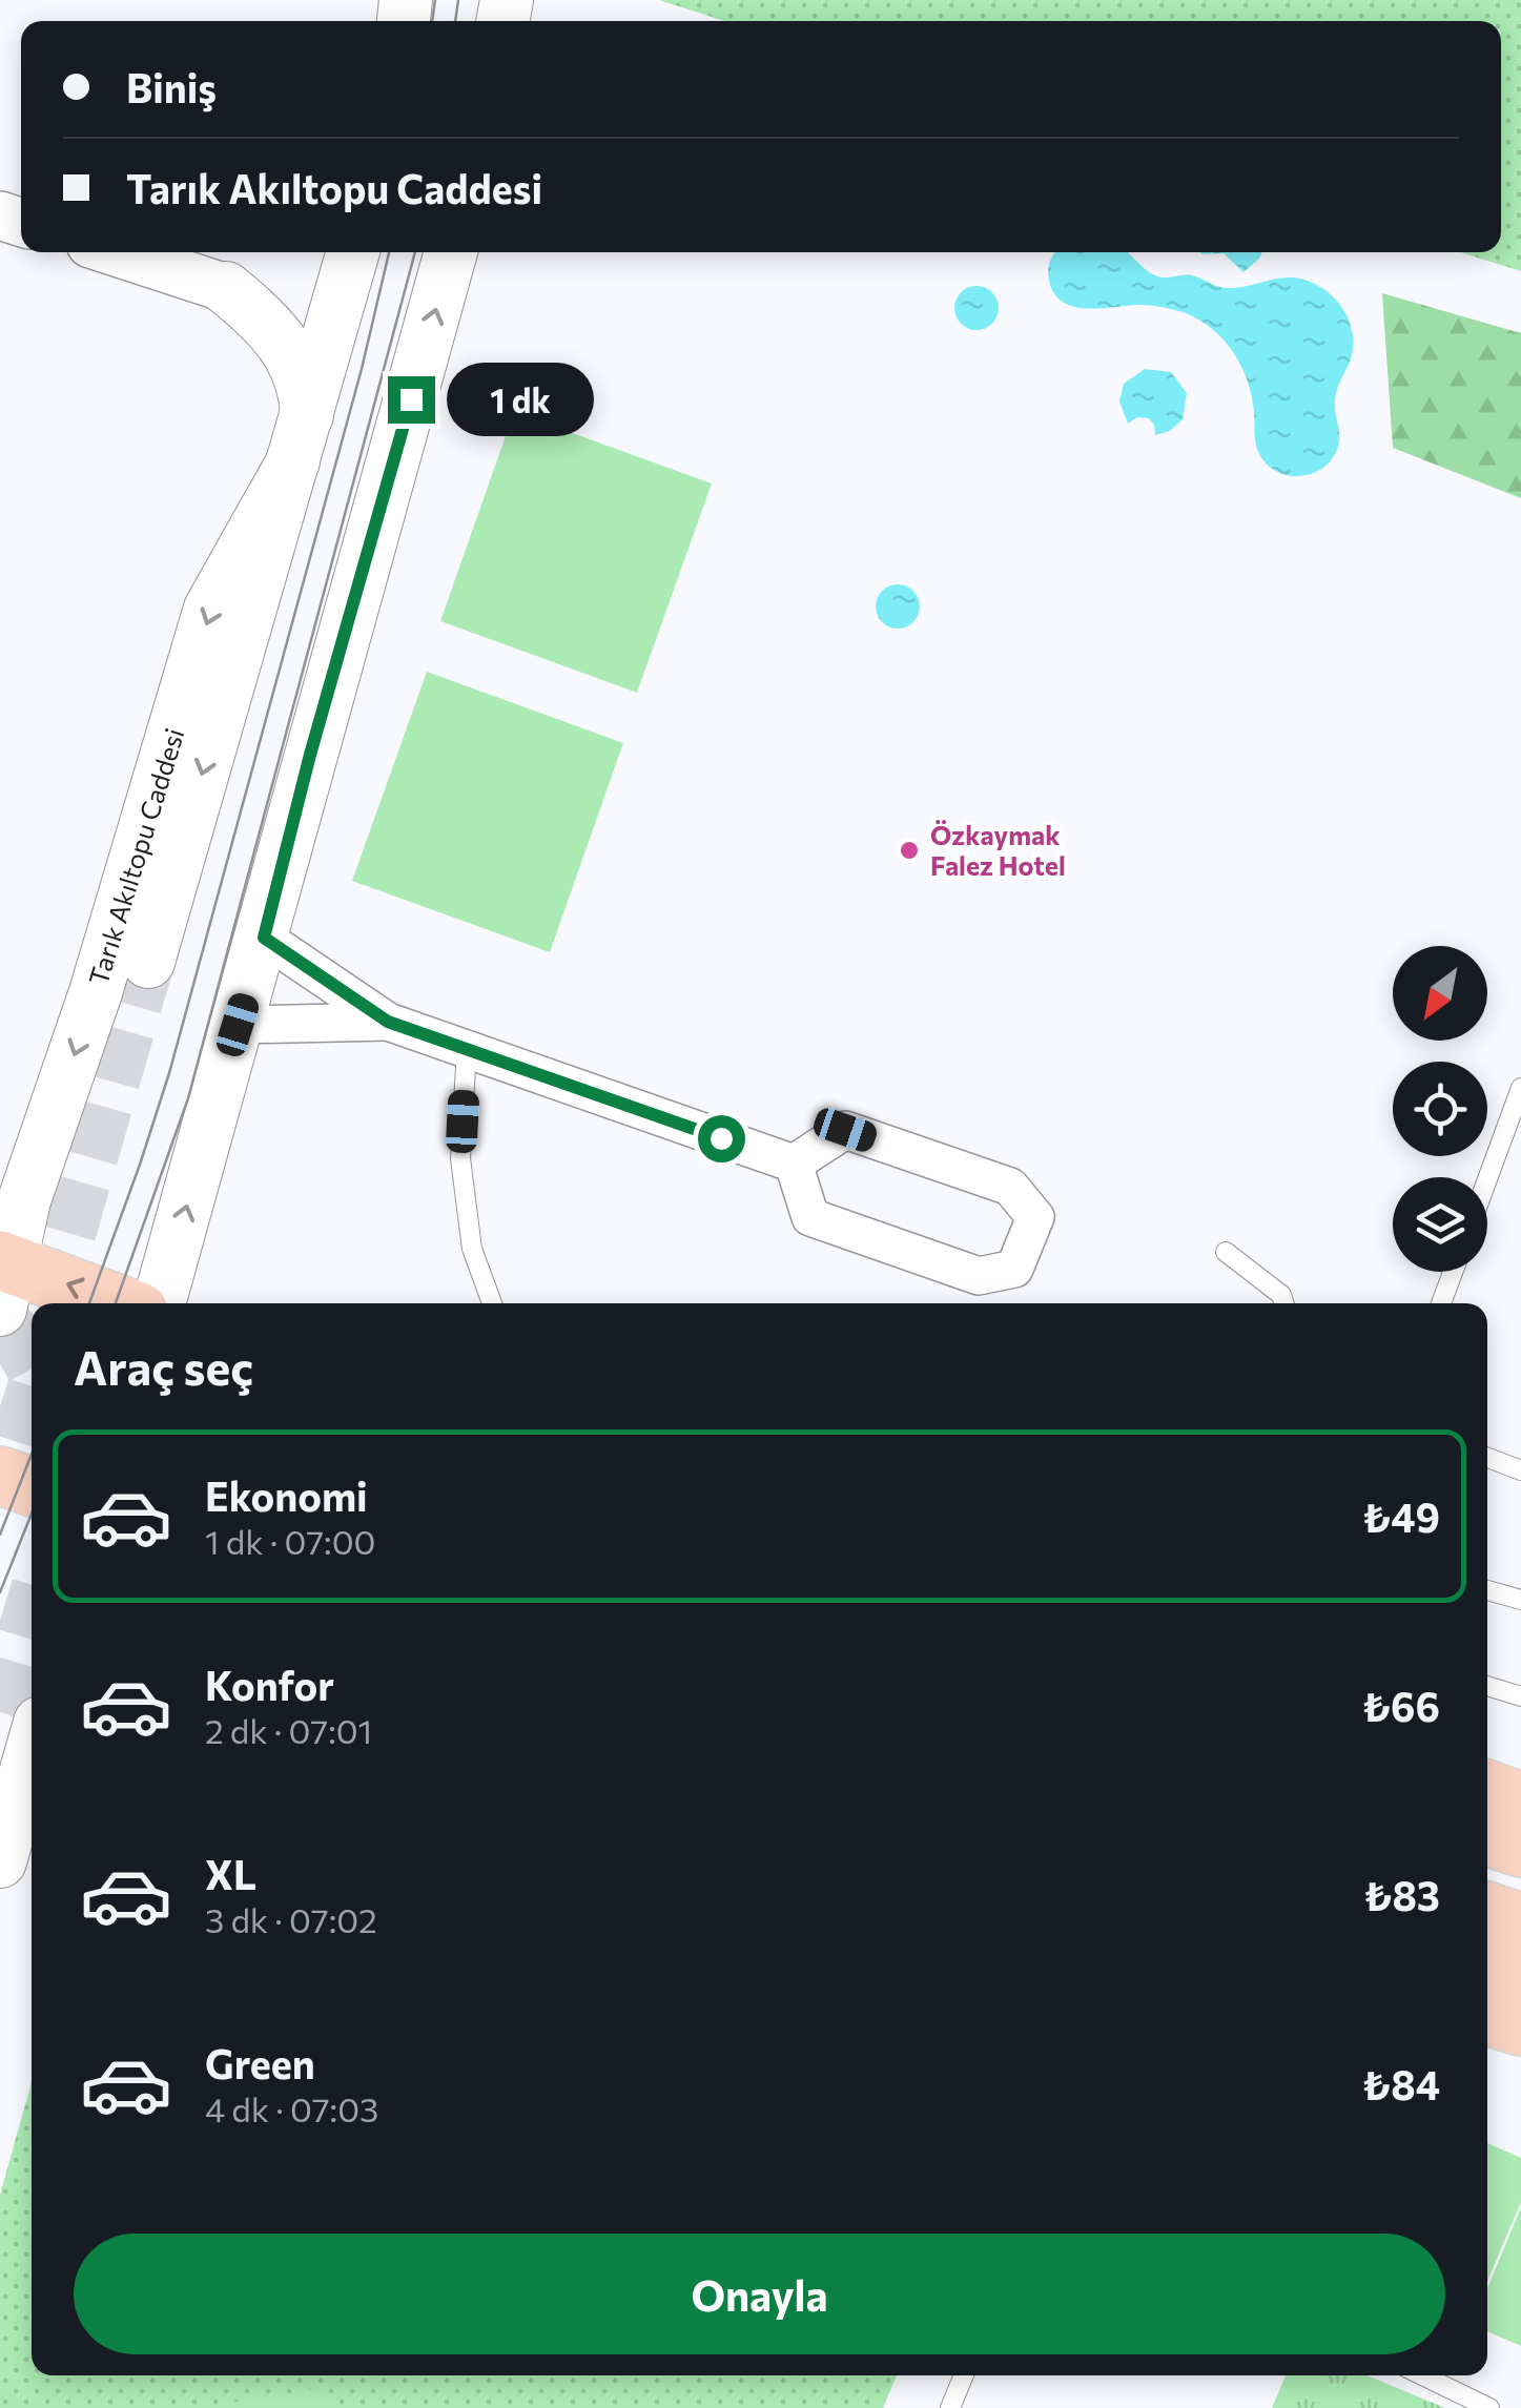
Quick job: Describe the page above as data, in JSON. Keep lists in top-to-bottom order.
{
  "streets": {
    "main road": ["Tarık Akıltopu Caddesi"]
  },
  "places": ["Özkaymak Falez Hotel"],
  "north": "bottom left",
  "page": {
    "banner": ["Biniş", "Tarık Akıltopu Caddesi"],
    "bubble": "1 dk",
    "heading": "Araç seç",
    "list": [
      {
        "name": "Ekonomi",
        "note": "1 dk · 07:00",
        "value": "₺49"
      },
      {
        "name": "Konfor",
        "note": "2 dk · 07:01",
        "value": "₺66"
      },
      {
        "name": "XL",
        "note": "3 dk · 07:02",
        "value": "₺83"
      },
      {
        "name": "Green",
        "note": "4 dk · 07:03",
        "value": "₺84"
      }
    ],
    "buttons": "Onayla"
  }
}
